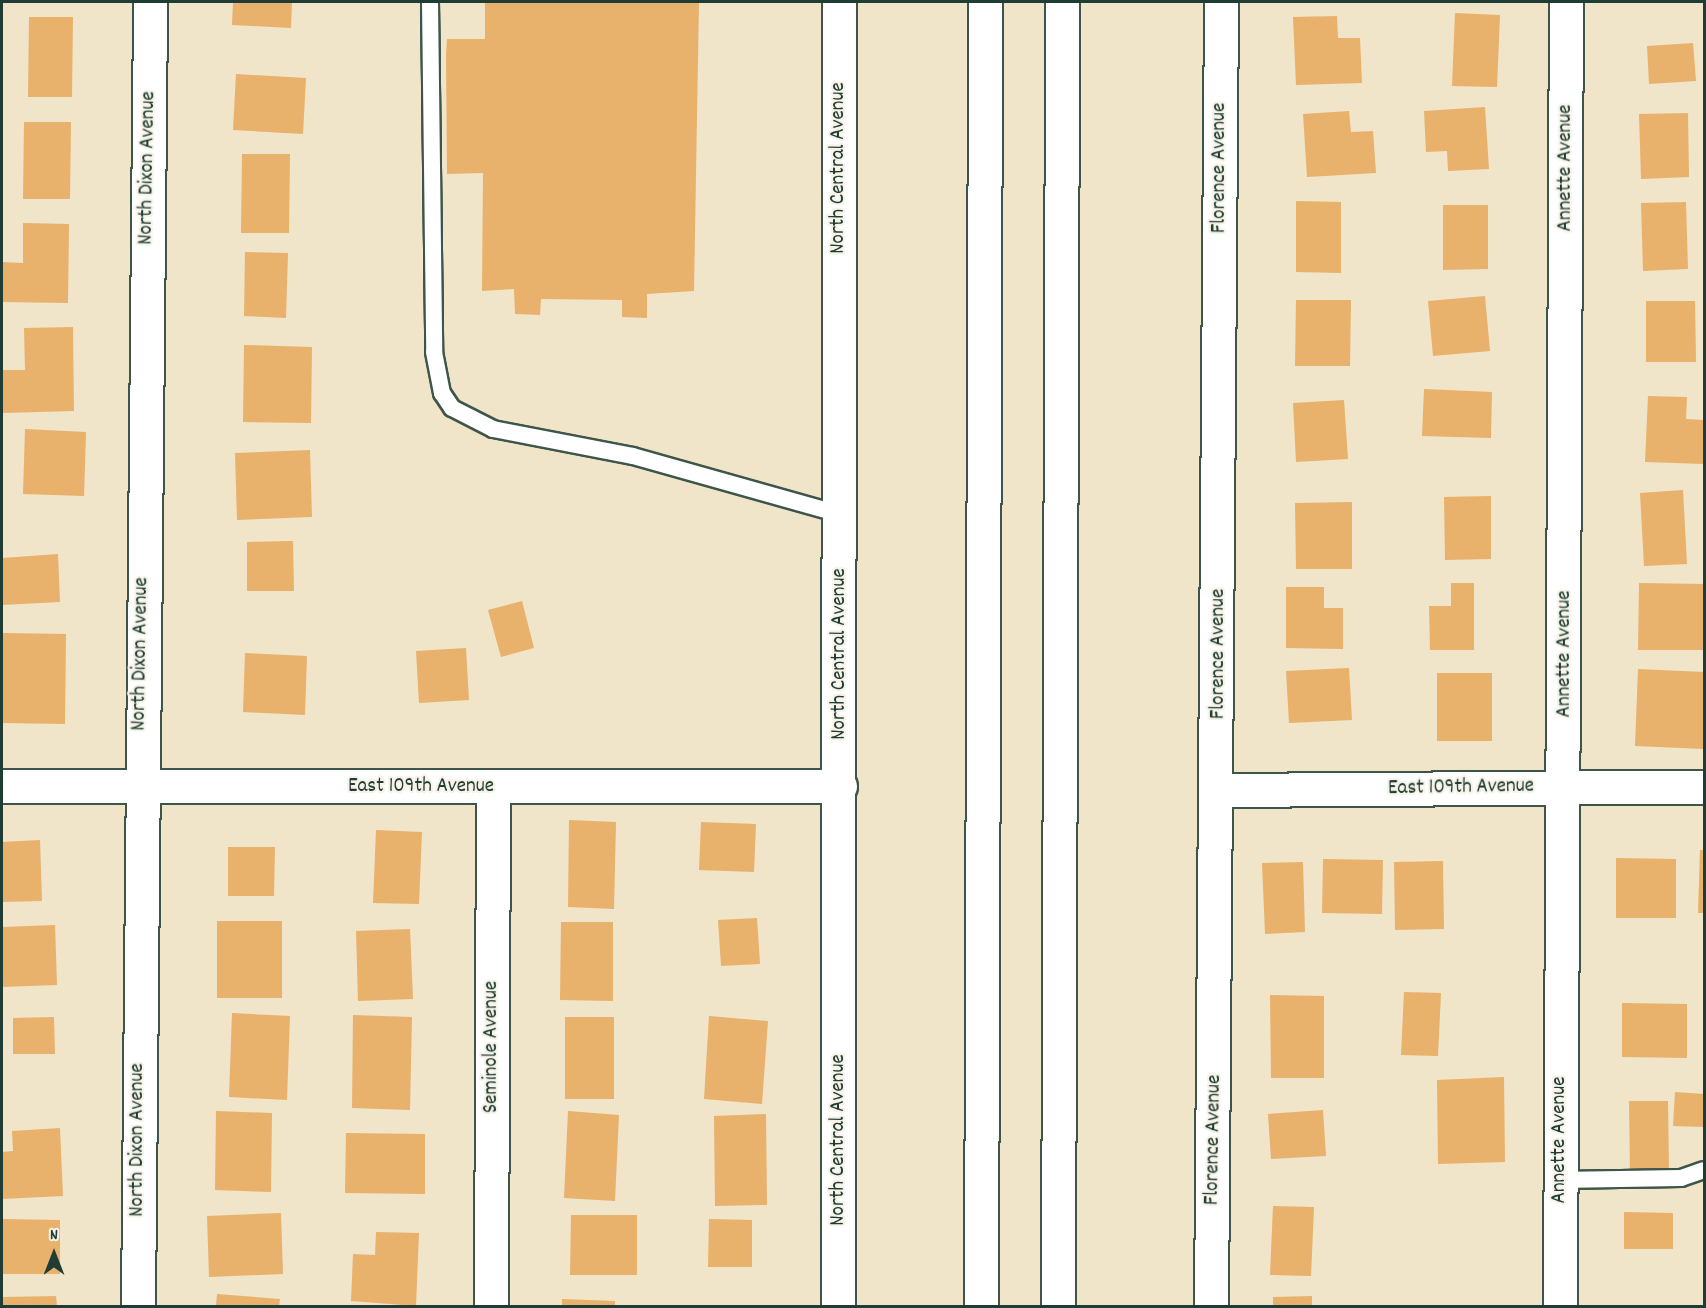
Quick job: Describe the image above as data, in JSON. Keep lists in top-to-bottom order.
{
  "streets": {
    "main road": [
      "North Dixon Avenue",
      "North Central Avenue",
      "Florence Avenue",
      "Annette Avenue",
      "East 109th Avenue",
      "Seminole Avenue"
    ]
  },
  "crossings": [
    ["North Dixon Avenue", "East 109th Avenue"],
    ["North Central Avenue", "East 109th Avenue"],
    ["Florence Avenue", "East 109th Avenue"],
    ["Annette Avenue", "East 109th Avenue"],
    ["East 109th Avenue", "Seminole Avenue"]
  ],
  "north": "top"
}
